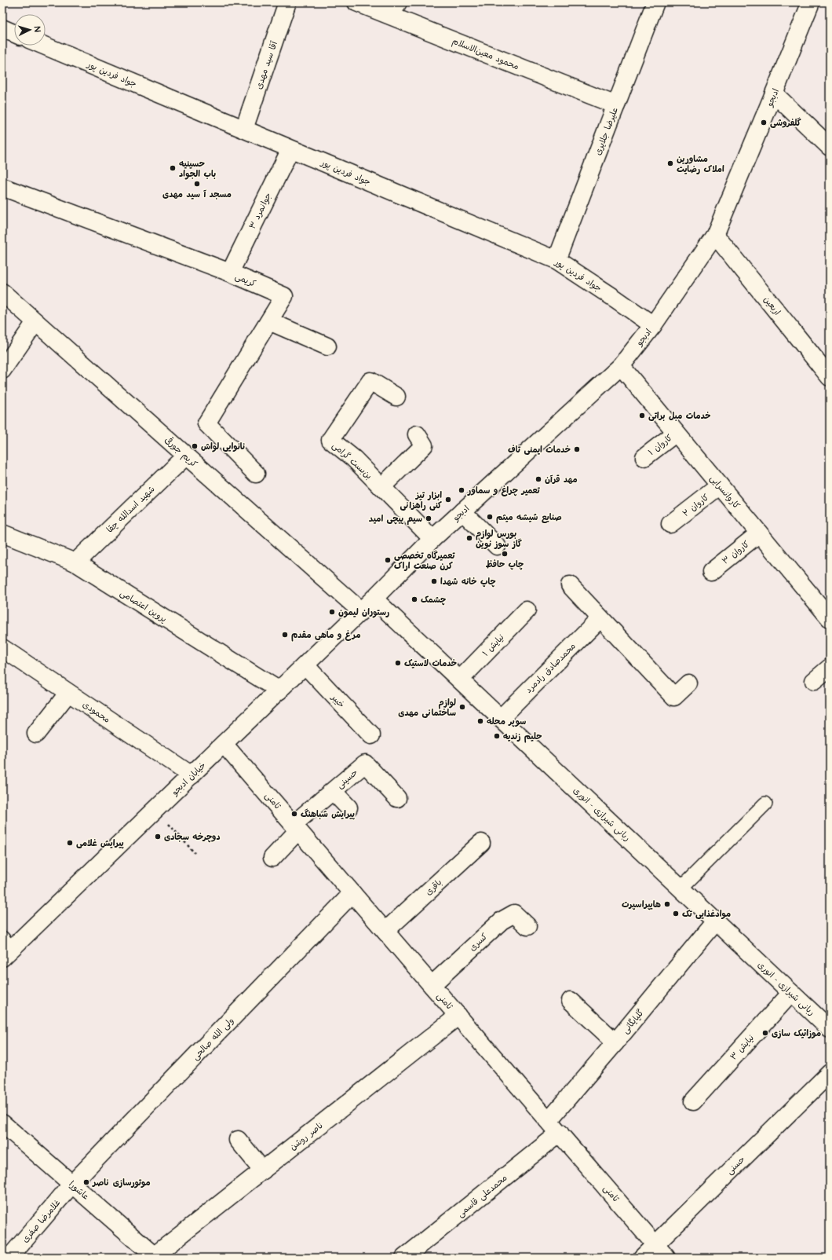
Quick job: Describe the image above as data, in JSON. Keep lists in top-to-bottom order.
{
  "streets": {
    "street": [
      "محمود معین‌الاسلام",
      "آقا سید مهدی",
      "جواد فردین پور",
      "ادبجو",
      "علیرضا جلایری",
      "جوانمرد ۳",
      "کریمی",
      "اربعین",
      "کاروان ۱",
      "کریم جورقی",
      "بن‌بست گرامی",
      "کاروانسرایی",
      "کاروان ۲",
      "شهید اسدالله چقا",
      "کاروان ۳",
      "پروین اعتصامی",
      "نیایش ۱",
      "محمدصادق رادمرد",
      "خیبر",
      "محمودی",
      "خیابان ادبجو",
      "حسینی",
      "ثامنی",
      "ربانی شیرازی - انوری",
      "باقری",
      "کسری",
      "گلپایگانی",
      "ولی الله صالحی",
      "نیایش ۳",
      "ناصر روشن",
      "حسنی",
      "عاشورا",
      "محمدعلی قاسمی",
      "غلامرضا صفری"
    ]
  },
  "crossings": [
    ["محمود معین‌الاسلام", "علیرضا جلایری"],
    ["آقا سید مهدی", "جواد فردین پور"],
    ["جواد فردین پور", "ادبجو"],
    ["جواد فردین پور", "علیرضا جلایری"],
    ["جواد فردین پور", "جوانمرد ۳"],
    ["ادبجو", "اربعین"],
    ["ادبجو", "بن‌بست گرامی"],
    ["ادبجو", "کاروانسرایی"],
    ["ادبجو", "خیابان ادبجو"],
    ["ادبجو", "ربانی شیرازی - انوری"],
    ["جوانمرد ۳", "کریمی"],
    ["کاروان ۱", "کاروانسرایی"],
    ["کریم جورقی", "شهید اسدالله چقا"],
    ["کریم جورقی", "خیابان ادبجو"],
    ["کاروانسرایی", "کاروان ۲"],
    ["کاروانسرایی", "کاروان ۳"],
    ["شهید اسدالله چقا", "پروین اعتصامی"],
    ["پروین اعتصامی", "خیابان ادبجو"],
    ["نیایش ۱", "ربانی شیرازی - انوری"],
    ["محمدصادق رادمرد", "ربانی شیرازی - انوری"],
    ["خیبر", "خیابان ادبجو"],
    ["محمودی", "خیابان ادبجو"],
    ["خیابان ادبجو", "ثامنی"],
    ["خیابان ادبجو", "ربانی شیرازی - انوری"],
    ["حسینی", "ثامنی"],
    ["ثامنی", "باقری"],
    ["ثامنی", "کسری"],
    ["ثامنی", "گلپایگانی"],
    ["ثامنی", "ولی الله صالحی"],
    ["ثامنی", "ناصر روشن"],
    ["ثامنی", "حسنی"],
    ["ثامنی", "محمدعلی قاسمی"],
    ["ربانی شیرازی - انوری", "گلپایگانی"],
    ["ربانی شیرازی - انوری", "نیایش ۳"],
    ["گلپایگانی", "محمدعلی قاسمی"],
    ["ولی الله صالحی", "عاشورا"],
    ["ولی الله صالحی", "غلامرضا صفری"],
    ["ناصر روشن", "عاشورا"],
    ["عاشورا", "غلامرضا صفری"]
  ],
  "places": [
    "گلفروشی",
    "مشاورین املاک رضایت",
    "حسینیه باب الجواد",
    "مسجد آ سید مهدی",
    "خدمات مبل براتی",
    "نانوایی لواش",
    "خدمات ایمنی تاف",
    "مهد قرآن",
    "تعمیر چراغ و سماور",
    "ابزار تیز کنی راهزانی",
    "صنایع شیشه میثم",
    "سیم پیچی امید",
    "بورس لوازم گاز سوز نوین",
    "چاپ حافظ",
    "تعمیرگاه تخصصی کرن صنعت اراک",
    "چاپ خانه شهدا",
    "چشمک",
    "رستوران لیمون",
    "مرغ و ماهی مقدم",
    "خدمات لاستیک",
    "لوازم ساختمانی مهدی",
    "سوپر محله",
    "حلیم زندیه",
    "پیرایش شباهنگ",
    "دوچرخه سجادی",
    "پیرایش غلامی",
    "هایپراسپرت",
    "موادغذایی تک",
    "موزائیک سازی",
    "موتورسازی ناصر"
  ],
  "north": "right"
}
